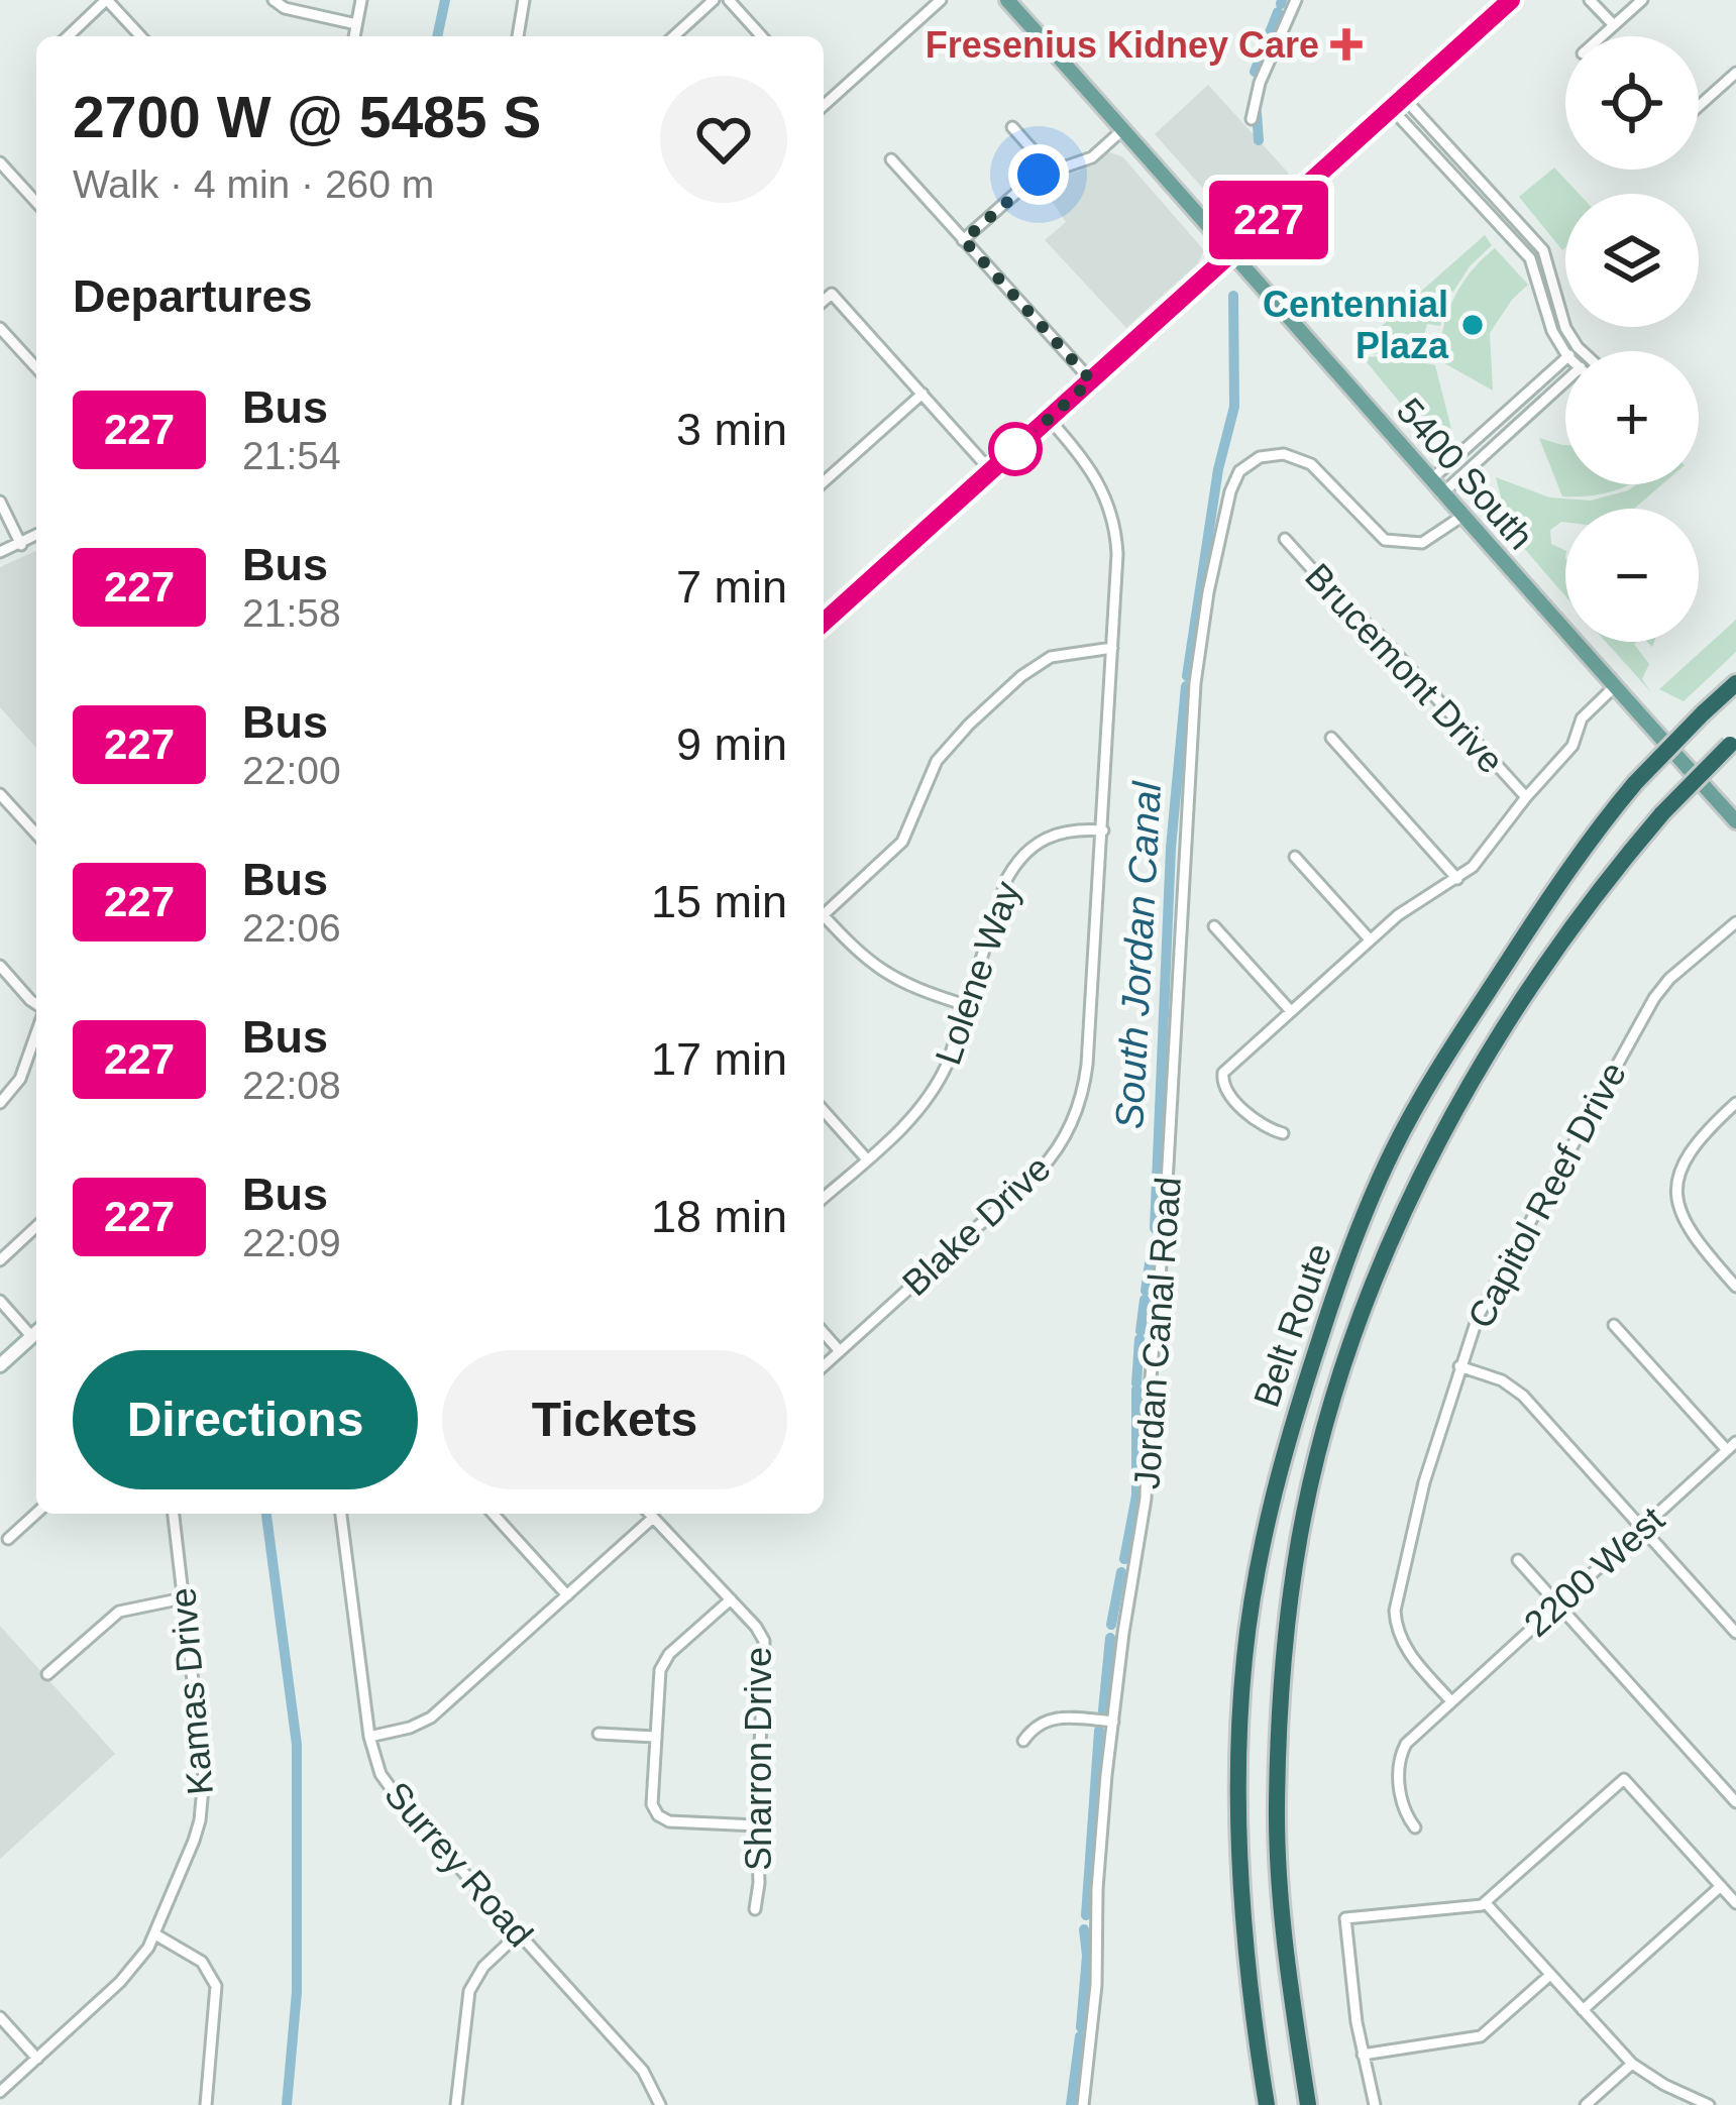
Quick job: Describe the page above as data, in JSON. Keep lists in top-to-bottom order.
{
  "streets": {
    "highway": ["Belt Route"],
    "main road": ["5400 South"],
    "street": [
      "Brucemont Drive",
      "Lolene Way",
      "Capitol Reef Drive",
      "Blake Drive",
      "Jordan Canal Road",
      "2200 West",
      "Kamas Drive",
      "Sharron Drive",
      "Surrey Road"
    ]
  },
  "crossings": [
    ["5400 South", "Jordan Canal Road"],
    ["Lolene Way", "Blake Drive"],
    ["Capitol Reef Drive", "2200 West"]
  ],
  "water": ["South Jordan Canal"],
  "places": {
    "health": ["Fresenius Kidney Care"],
    "other": ["Centennial Plaza"]
  },
  "lines": ["bus line 227"],
  "page": {
    "on_map": "227",
    "map_buttons": ["+", "−"],
    "heading": [
      ["2700 W @ 5485 S", "Walk · 4 min · 260 m"],
      "Departures"
    ],
    "list": [
      {
        "mark": "227",
        "name": "Bus",
        "note": "21:54",
        "value": "3 min"
      },
      {
        "mark": "227",
        "name": "Bus",
        "note": "21:58",
        "value": "7 min"
      },
      {
        "mark": "227",
        "name": "Bus",
        "note": "22:00",
        "value": "9 min"
      },
      {
        "mark": "227",
        "name": "Bus",
        "note": "22:06",
        "value": "15 min"
      },
      {
        "mark": "227",
        "name": "Bus",
        "note": "22:08",
        "value": "17 min"
      },
      {
        "mark": "227",
        "name": "Bus",
        "note": "22:09",
        "value": "18 min"
      }
    ],
    "buttons": ["Directions", "Tickets"]
  }
}
